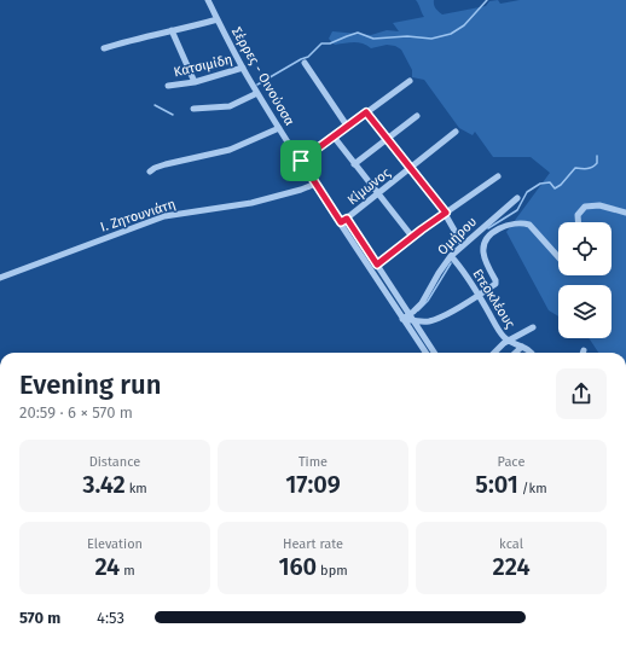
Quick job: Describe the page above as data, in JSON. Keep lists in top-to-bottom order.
{
  "streets": {
    "street": [
      "Κατσιμίδη",
      "Σέρρες - Οινούσσα",
      "Κίμωνος",
      "Ι. Ζητουνιάτη",
      "Ομήρου",
      "Ετεοκλέους"
    ]
  },
  "crossings": [
    ["Κατσιμίδη", "Σέρρες - Οινούσσα"],
    ["Σέρρες - Οινούσσα", "Κίμωνος"],
    ["Σέρρες - Οινούσσα", "Ι. Ζητουνιάτη"],
    ["Σέρρες - Οινούσσα", "Ομήρου"],
    ["Ομήρου", "Ετεοκλέους"]
  ],
  "page": {
    "heading": ["Evening run", "20:59 · 6 × 570 m"],
    "stats": [
      ["Distance", "3.42 km"],
      ["Time", "17:09"],
      ["Pace", "5:01 /km"],
      ["Elevation", "24 m"],
      ["Heart rate", "160 bpm"],
      ["kcal", "224"]
    ],
    "list": [
      {
        "name": "570 m",
        "note": "4:53"
      }
    ]
  }
}
